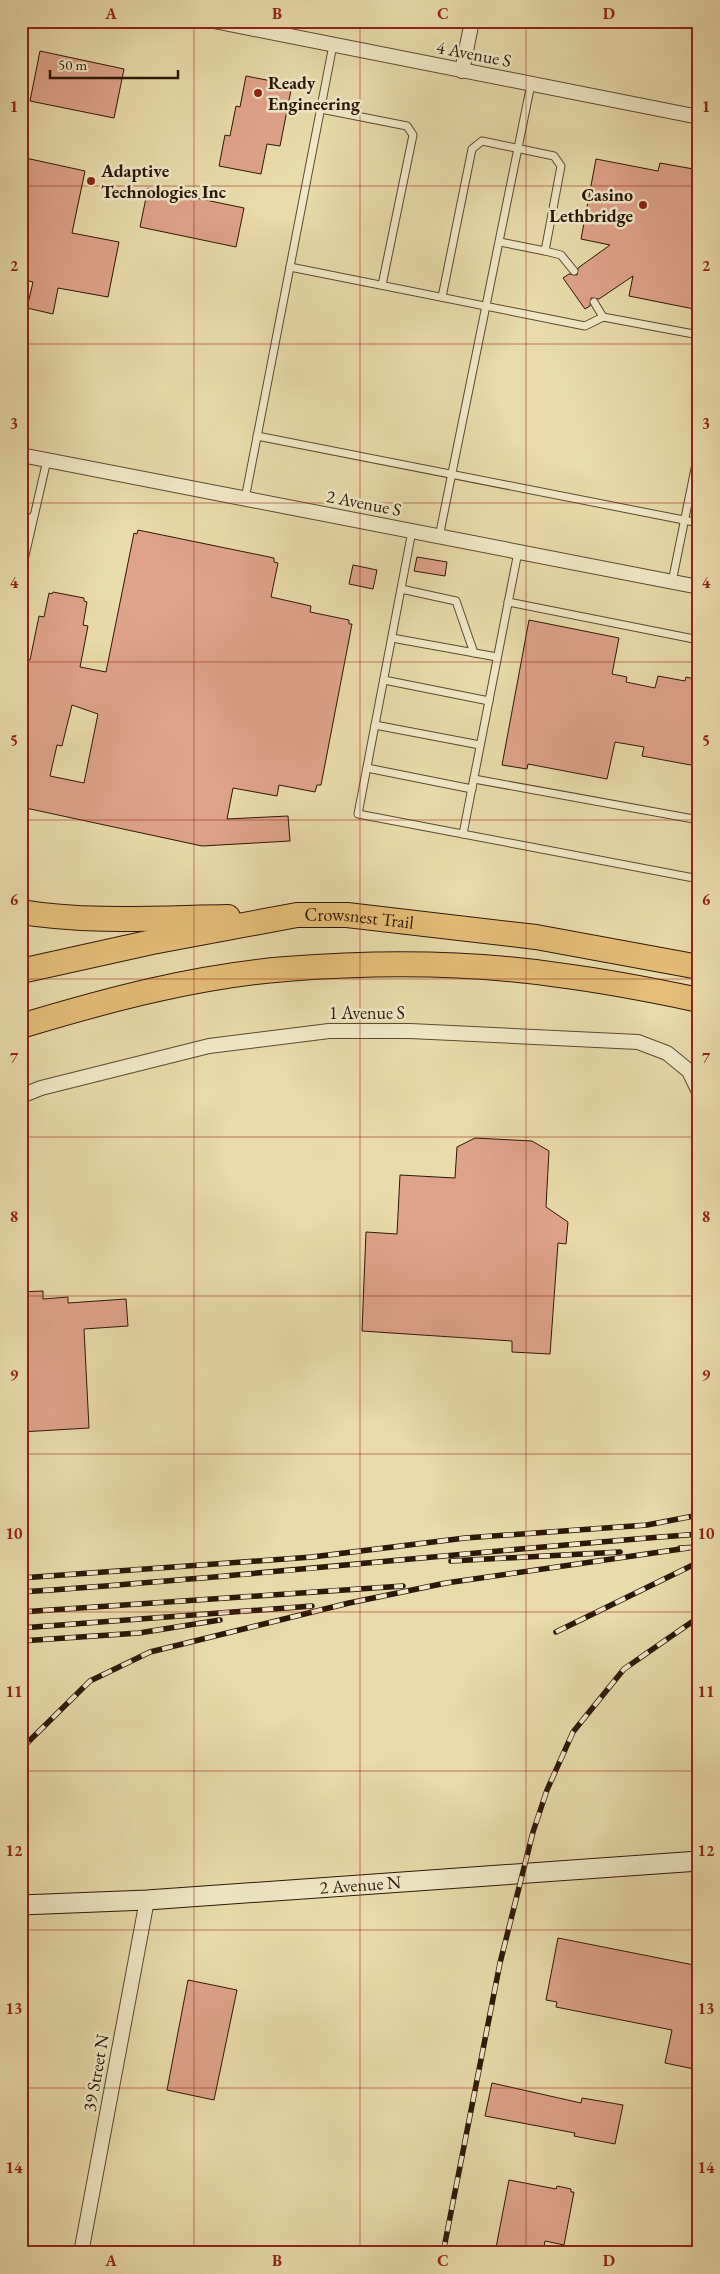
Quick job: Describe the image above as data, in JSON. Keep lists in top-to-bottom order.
{
  "streets": {
    "highway": ["Crowsnest Trail"],
    "street": [
      "4 Avenue S",
      "2 Avenue S",
      "1 Avenue S",
      "2 Avenue N",
      "39 Street N"
    ]
  },
  "crossings": [
    ["2 Avenue N", "39 Street N"]
  ],
  "places": ["Ready Engineering", "Adaptive Technologies Inc", "Casino Lethbridge"],
  "scale_bar": "50 m",
  "grid": {
    "columns": [
      "A",
      "B",
      "C",
      "D"
    ],
    "rows": [
      "1",
      "2",
      "3",
      "4",
      "5",
      "6",
      "7",
      "8",
      "9",
      "10",
      "11",
      "12",
      "13",
      "14"
    ]
  }
}
